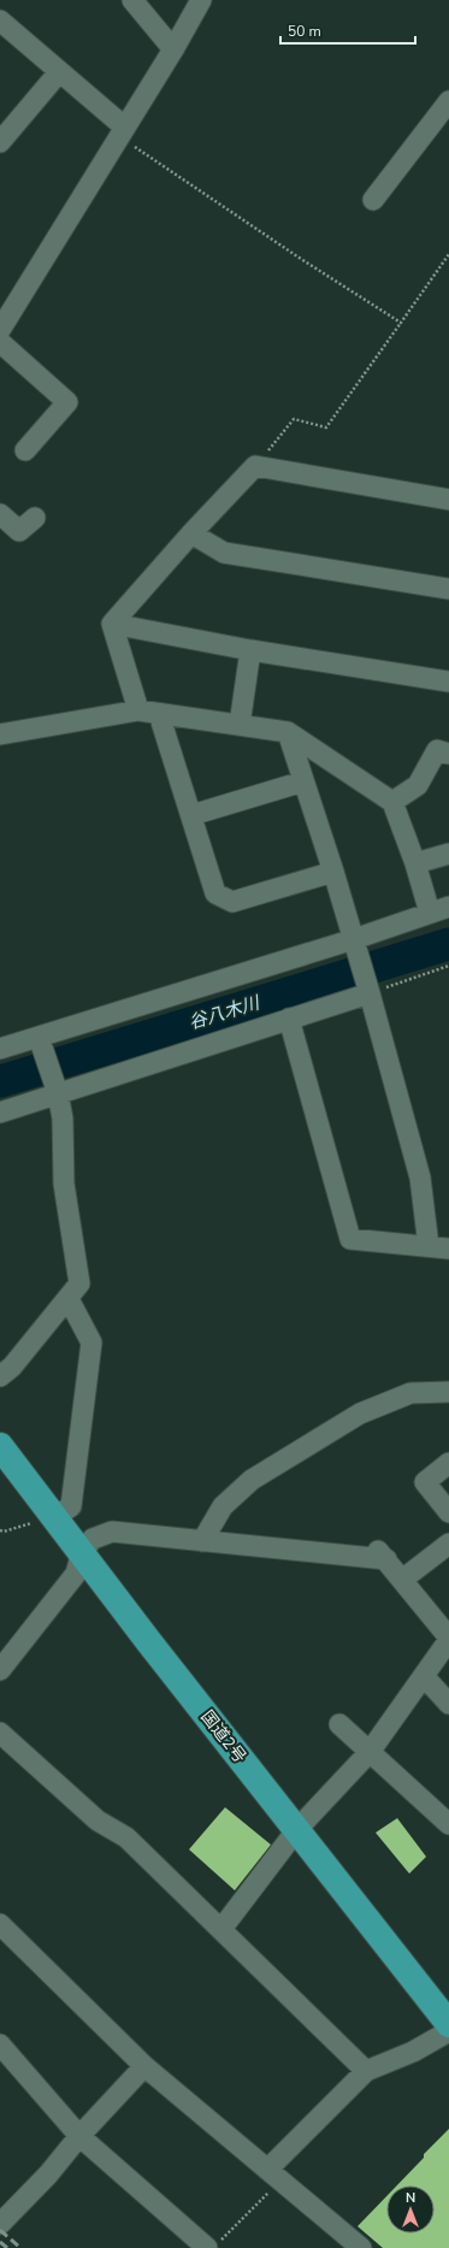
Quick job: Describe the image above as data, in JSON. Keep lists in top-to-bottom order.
{
  "streets": {
    "highway": ["国道2号"]
  },
  "water": ["谷八木川"],
  "scale_bar": "50 m",
  "north": "top"
}
